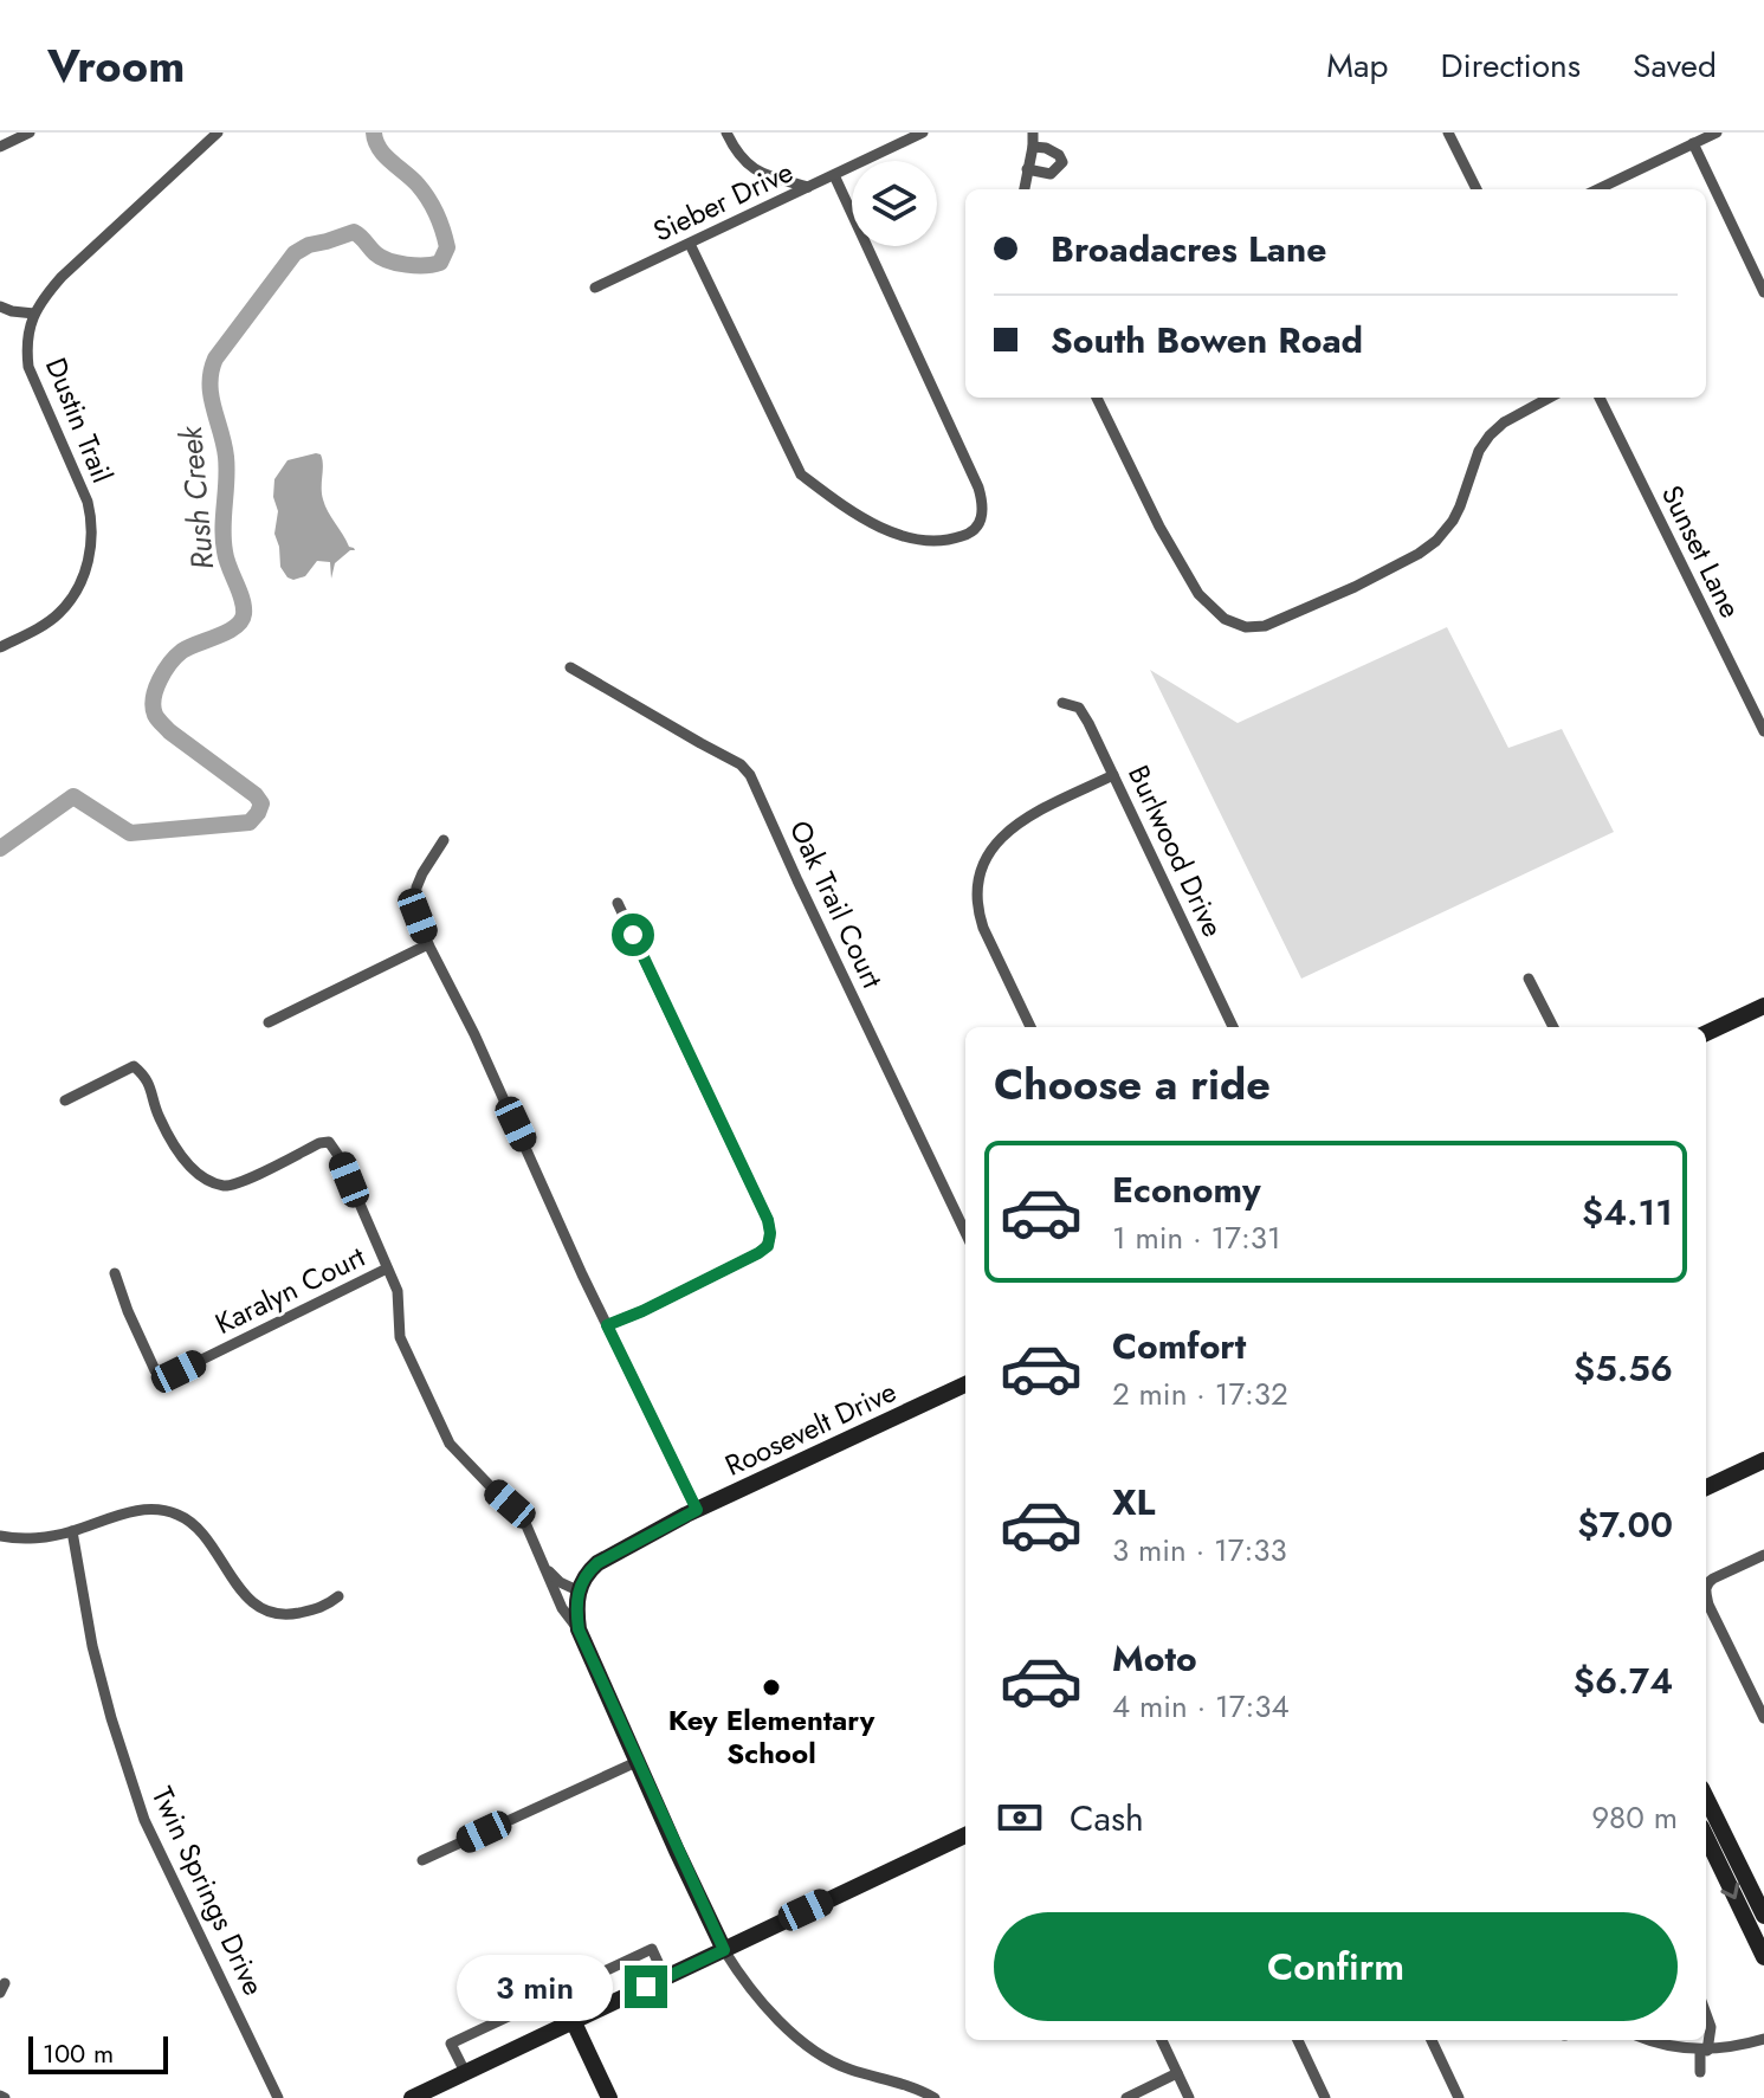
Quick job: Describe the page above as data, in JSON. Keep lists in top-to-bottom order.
{
  "streets": {
    "street": [
      "Sieber Drive",
      "Dustin Trail",
      "Sunset Lane",
      "Burlwood Drive",
      "Oak Trail Court",
      "Karalyn Court",
      "Roosevelt Drive",
      "Twin Springs Drive"
    ]
  },
  "water": ["Rush Creek"],
  "places": ["Key Elementary School"],
  "scale_bar": "100 m",
  "page": {
    "header": "Vroom",
    "nav": ["Map", "Directions", "Saved"],
    "banner": ["Broadacres Lane", "South Bowen Road"],
    "heading": "Choose a ride",
    "list": [
      {
        "name": "Economy",
        "note": "1 min · 17:31",
        "value": "$4.11"
      },
      {
        "name": "Comfort",
        "note": "2 min · 17:32",
        "value": "$5.56"
      },
      {
        "name": "XL",
        "note": "3 min · 17:33",
        "value": "$7.00"
      },
      {
        "name": "Moto",
        "note": "4 min · 17:34",
        "value": "$6.74"
      }
    ],
    "pay": ["Cash", "980 m"],
    "buttons": "Confirm",
    "bubble": "3 min",
    "scale": "100 m"
  }
}
